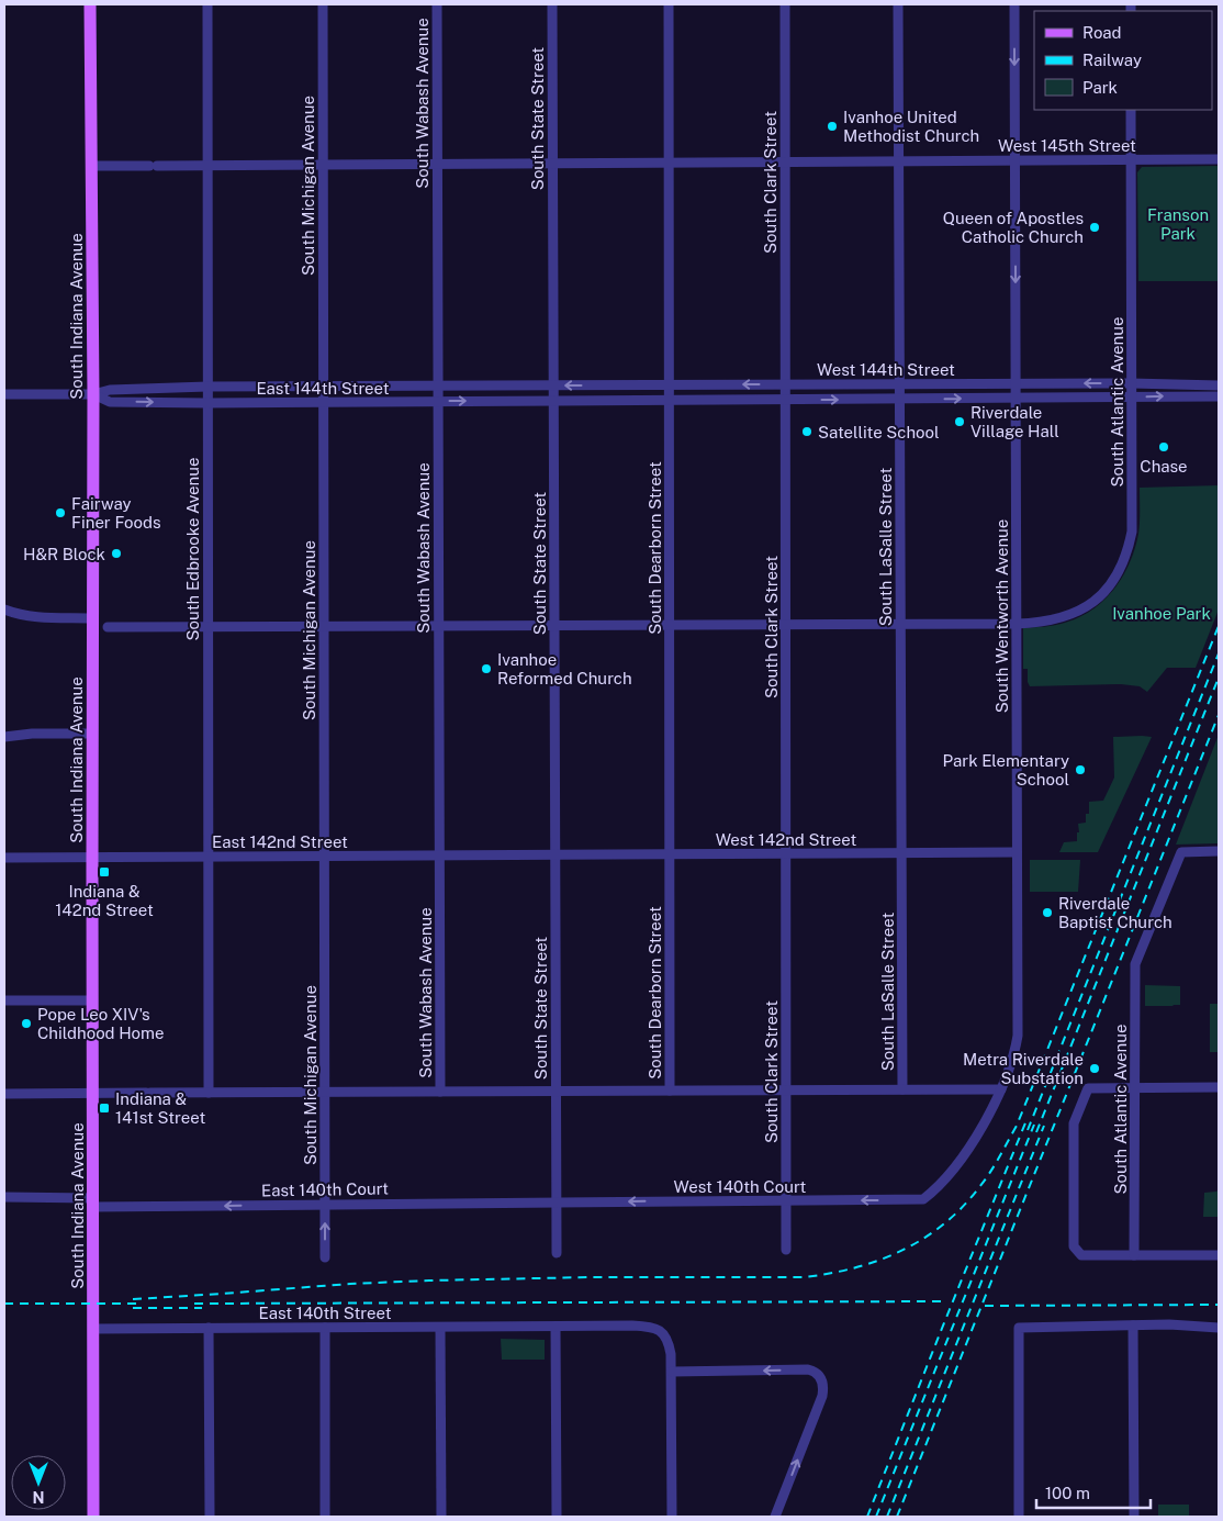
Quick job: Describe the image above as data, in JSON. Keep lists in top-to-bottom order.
{
  "streets": {
    "main road": ["South Indiana Avenue"],
    "street": [
      "South Wabash Avenue",
      "South State Street",
      "West 145th Street",
      "South Clark Street",
      "South Michigan Avenue",
      "West 144th Street",
      "East 144th Street",
      "South Atlantic Avenue",
      "South LaSalle Street",
      "South Dearborn Street",
      "South Edbrooke Avenue",
      "South Wentworth Avenue",
      "West 142nd Street",
      "East 142nd Street",
      "West 140th Court",
      "East 140th Court",
      "East 140th Street"
    ]
  },
  "crossings": [
    ["South Wabash Avenue", "West 145th Street"],
    ["South Wabash Avenue", "East 144th Street"],
    ["South Wabash Avenue", "South Atlantic Avenue"],
    ["South Wabash Avenue", "East 142nd Street"],
    ["South State Street", "West 145th Street"],
    ["South State Street", "West 144th Street"],
    ["South State Street", "East 144th Street"],
    ["South State Street", "South Atlantic Avenue"],
    ["South State Street", "West 142nd Street"],
    ["South State Street", "East 142nd Street"],
    ["South State Street", "West 140th Court"],
    ["South State Street", "East 140th Court"],
    ["West 145th Street", "South Clark Street"],
    ["West 145th Street", "South Michigan Avenue"],
    ["West 145th Street", "South Indiana Avenue"],
    ["West 145th Street", "South Atlantic Avenue"],
    ["West 145th Street", "South LaSalle Street"],
    ["West 145th Street", "South Dearborn Street"],
    ["West 145th Street", "South Edbrooke Avenue"],
    ["West 145th Street", "South Wentworth Avenue"],
    ["South Clark Street", "West 144th Street"],
    ["South Clark Street", "South Atlantic Avenue"],
    ["South Clark Street", "West 142nd Street"],
    ["South Clark Street", "West 140th Court"],
    ["South Michigan Avenue", "East 144th Street"],
    ["South Michigan Avenue", "South Atlantic Avenue"],
    ["South Michigan Avenue", "East 142nd Street"],
    ["South Michigan Avenue", "East 140th Court"],
    ["South Indiana Avenue", "East 144th Street"],
    ["South Indiana Avenue", "East 142nd Street"],
    ["South Indiana Avenue", "East 140th Court"],
    ["South Indiana Avenue", "East 140th Street"],
    ["West 144th Street", "East 144th Street"],
    ["West 144th Street", "South Atlantic Avenue"],
    ["West 144th Street", "South LaSalle Street"],
    ["West 144th Street", "South Dearborn Street"],
    ["West 144th Street", "South Wentworth Avenue"],
    ["East 144th Street", "South Edbrooke Avenue"],
    ["South Atlantic Avenue", "South LaSalle Street"],
    ["South Atlantic Avenue", "South Dearborn Street"],
    ["South Atlantic Avenue", "South Edbrooke Avenue"],
    ["South Atlantic Avenue", "South Wentworth Avenue"],
    ["South LaSalle Street", "West 142nd Street"],
    ["South Dearborn Street", "West 142nd Street"],
    ["South Edbrooke Avenue", "East 142nd Street"],
    ["South Wentworth Avenue", "West 142nd Street"],
    ["South Wentworth Avenue", "West 140th Court"],
    ["West 142nd Street", "East 142nd Street"],
    ["West 140th Court", "East 140th Court"]
  ],
  "one_way": ["West 140th Court", "East 140th Court"],
  "parks": ["Franson Park", "Ivanhoe Park"],
  "places": {
    "other": [
      "Ivanhoe United Methodist Church",
      "Queen of Apostles Catholic Church",
      "Riverdale Village Hall",
      "Satellite School",
      "Chase",
      "Fairway Finer Foods",
      "H&R Block",
      "Ivanhoe Reformed Church",
      "Park Elementary School",
      "Riverdale Baptist Church",
      "Pope Leo XIV's Childhood Home",
      "Metra Riverdale Substation"
    ],
    "transit": ["Indiana & 142nd Street", "Indiana & 141st Street"]
  },
  "legend": ["Road", "Railway", "Park"],
  "scale_bar": "100 m",
  "north": "bottom"
}
